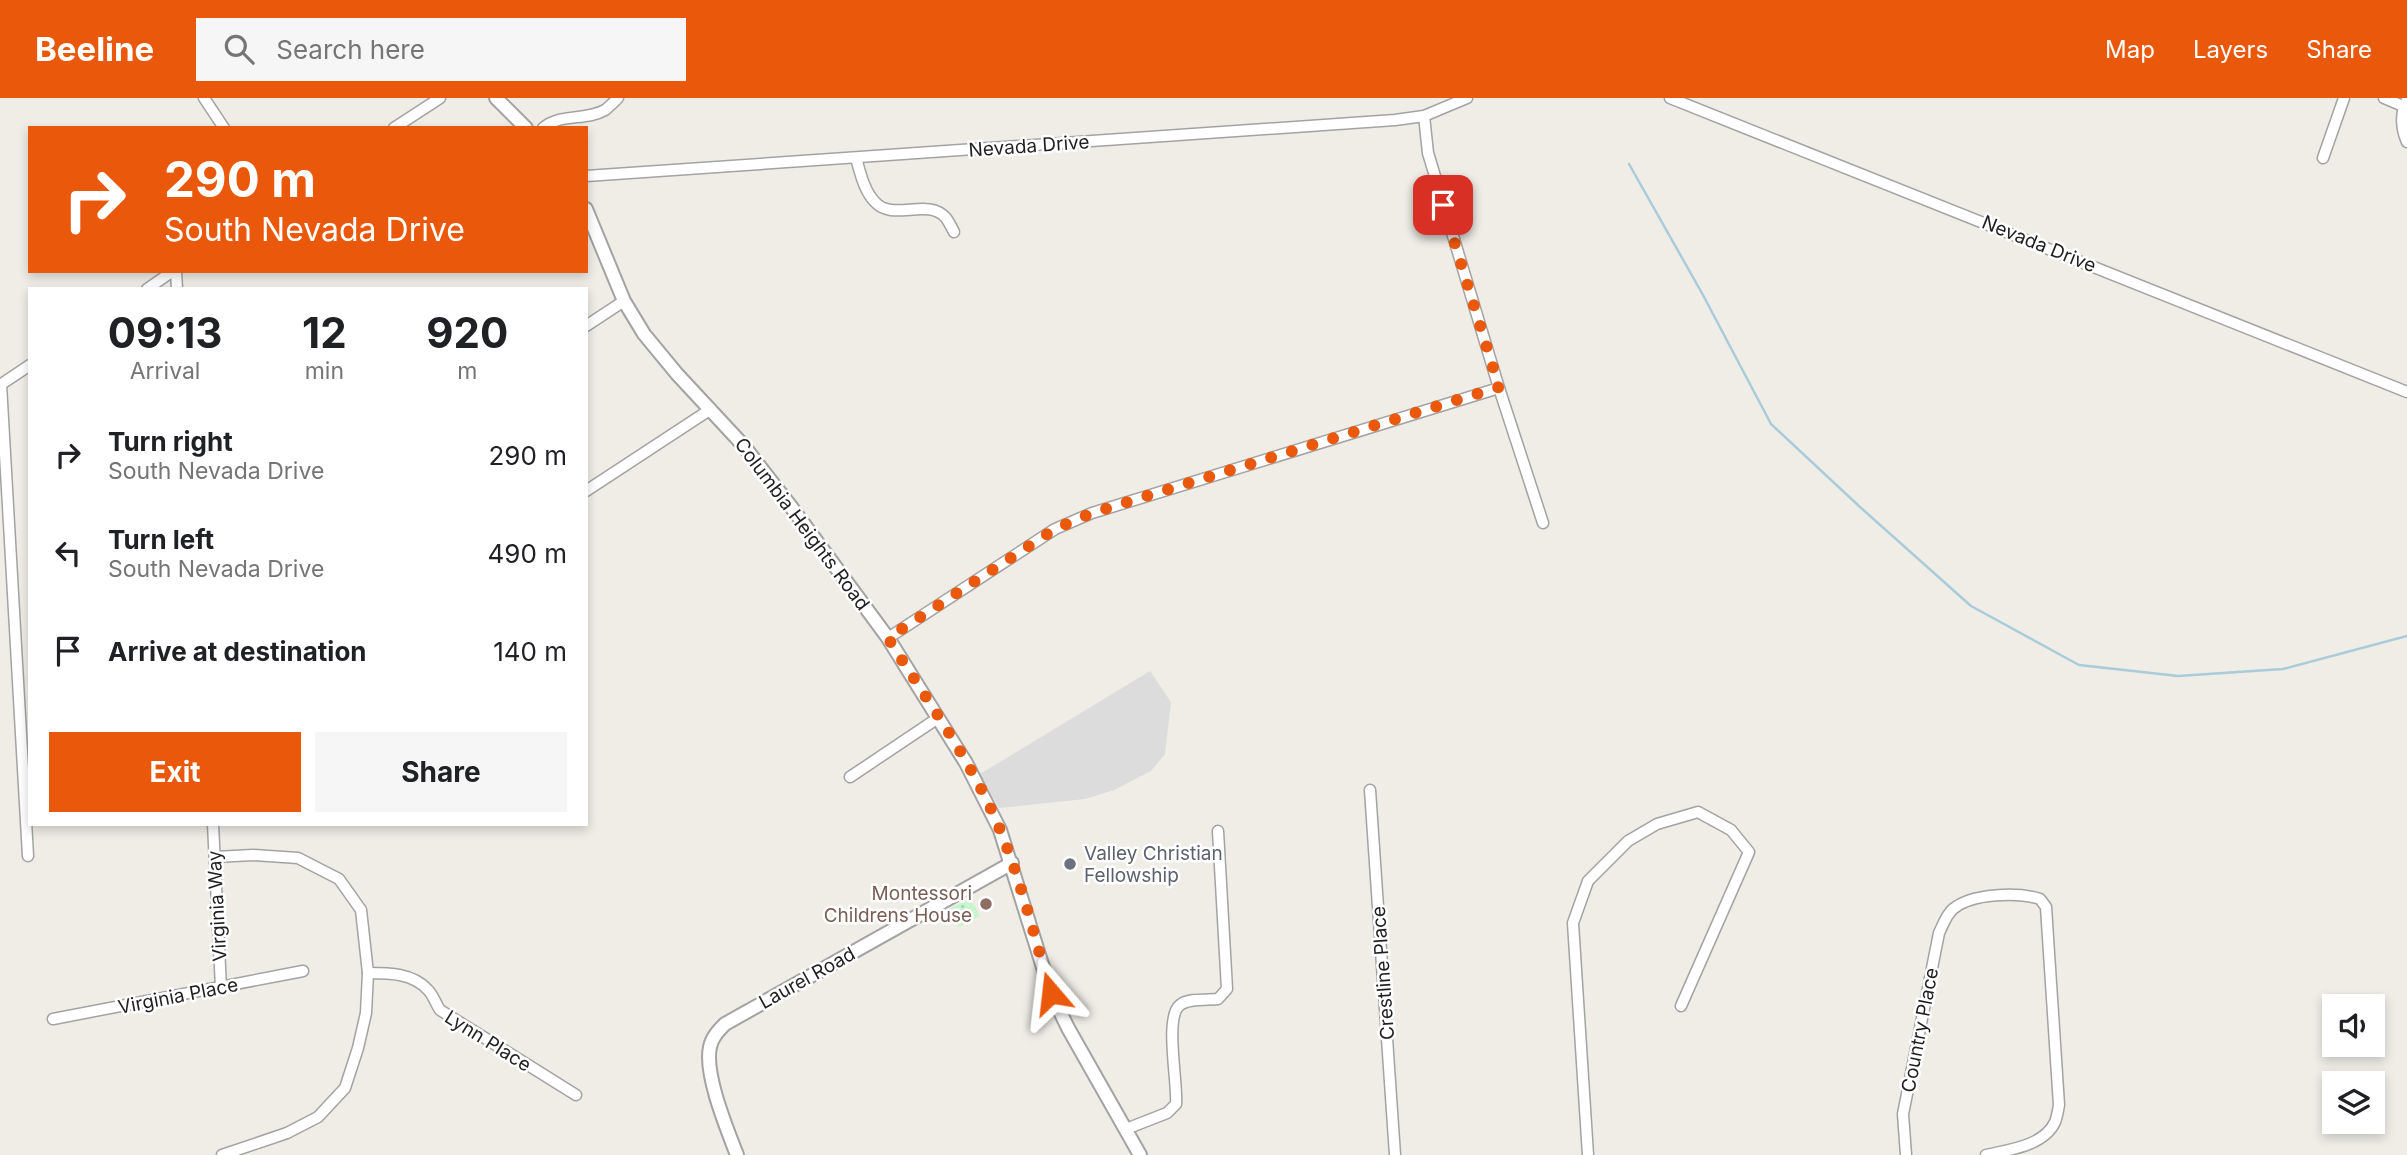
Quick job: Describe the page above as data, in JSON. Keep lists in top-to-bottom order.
{
  "streets": {
    "street": [
      "Nevada Drive",
      "Columbia Heights Road",
      "Virginia Way",
      "Crestline Place",
      "Laurel Road",
      "Virginia Place",
      "Country Place",
      "Lynn Place"
    ]
  },
  "crossings": [
    ["Columbia Heights Road", "Laurel Road"],
    ["Virginia Way", "Virginia Place"]
  ],
  "places": ["Valley Christian Fellowship", "Montessori Childrens House"],
  "page": {
    "header": "Beeline",
    "search": "Search here",
    "nav": ["Map", "Layers", "Share"],
    "turn": ["290 m", "South Nevada Drive"],
    "eta": [
      "09:13",
      "Arrival",
      "12",
      "min",
      "920",
      "m"
    ],
    "list": [
      {
        "name": "Turn right",
        "note": "South Nevada Drive",
        "value": "290 m"
      },
      {
        "name": "Turn left",
        "note": "South Nevada Drive",
        "value": "490 m"
      },
      {
        "name": "Arrive at destination",
        "value": "140 m"
      }
    ],
    "buttons": ["Exit", "Share"]
  }
}
